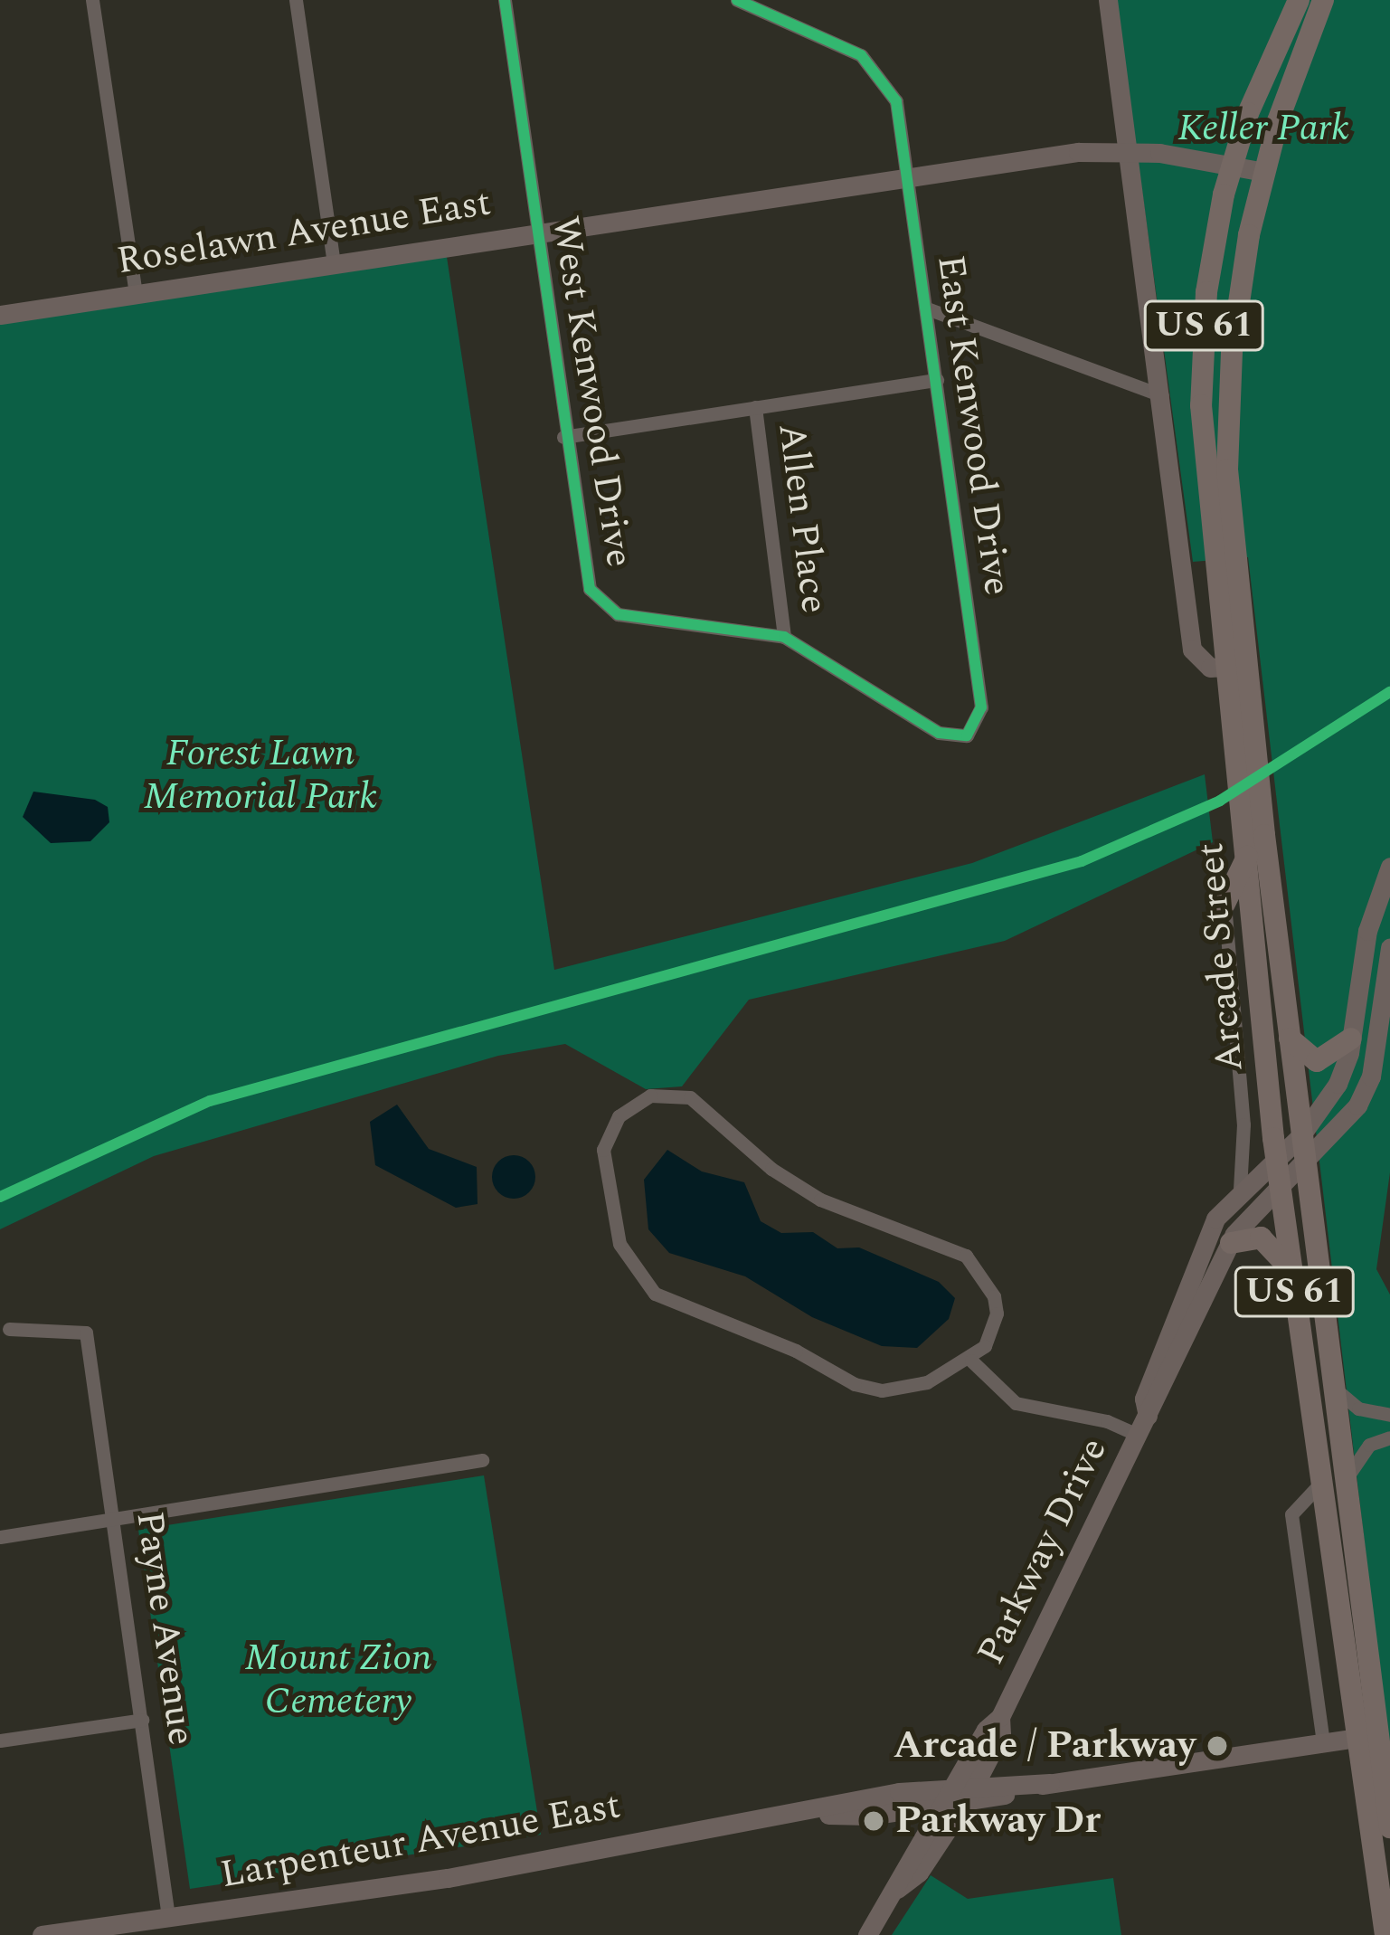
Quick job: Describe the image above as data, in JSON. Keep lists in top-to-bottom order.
{
  "streets": {
    "main road": ["US 61", "Arcade Street"],
    "street": [
      "Roselawn Avenue East",
      "West Kenwood Drive",
      "East Kenwood Drive",
      "Allen Place",
      "Parkway Drive",
      "Payne Avenue",
      "Larpenteur Avenue East"
    ]
  },
  "crossings": [
    ["Roselawn Avenue East", "US 61"],
    ["Roselawn Avenue East", "West Kenwood Drive"],
    ["Roselawn Avenue East", "East Kenwood Drive"],
    ["US 61", "Arcade Street"],
    ["West Kenwood Drive", "East Kenwood Drive"],
    ["West Kenwood Drive", "Allen Place"],
    ["East Kenwood Drive", "Allen Place"],
    ["Arcade Street", "Parkway Drive"],
    ["Arcade Street", "Larpenteur Avenue East"],
    ["Parkway Drive", "Larpenteur Avenue East"],
    ["Payne Avenue", "Larpenteur Avenue East"]
  ],
  "parks": ["Keller Park", "Forest Lawn Memorial Park", "Mount Zion Cemetery"],
  "places": ["Arcade / Parkway", "Parkway Dr"]
}
